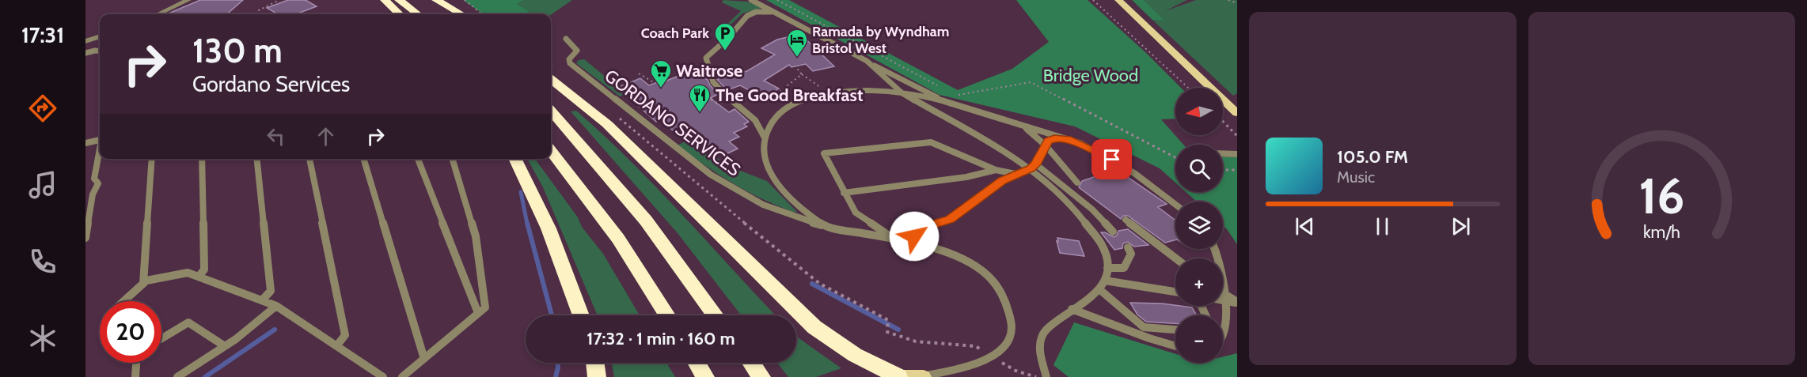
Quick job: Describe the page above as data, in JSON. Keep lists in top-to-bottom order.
{
  "streets": {
    "lane": ["GORDANO SERVICES"]
  },
  "parks": ["Bridge Wood"],
  "places": {
    "parking": ["Coach Park"],
    "hotel": ["Ramada by Wyndham Bristol West"],
    "supermarket": ["Waitrose"],
    "restaurant": ["The Good Breakfast"]
  },
  "north": "left",
  "page": {
    "tabs": "17:31",
    "turn": ["130 m", "Gordano Services"],
    "map_buttons": ["+", "−"],
    "song": ["105.0 FM", "Music"],
    "limit": "20",
    "trip": "17:32 · 1 min · 160 m",
    "gauge": ["16", "km/h"]
  }
}
